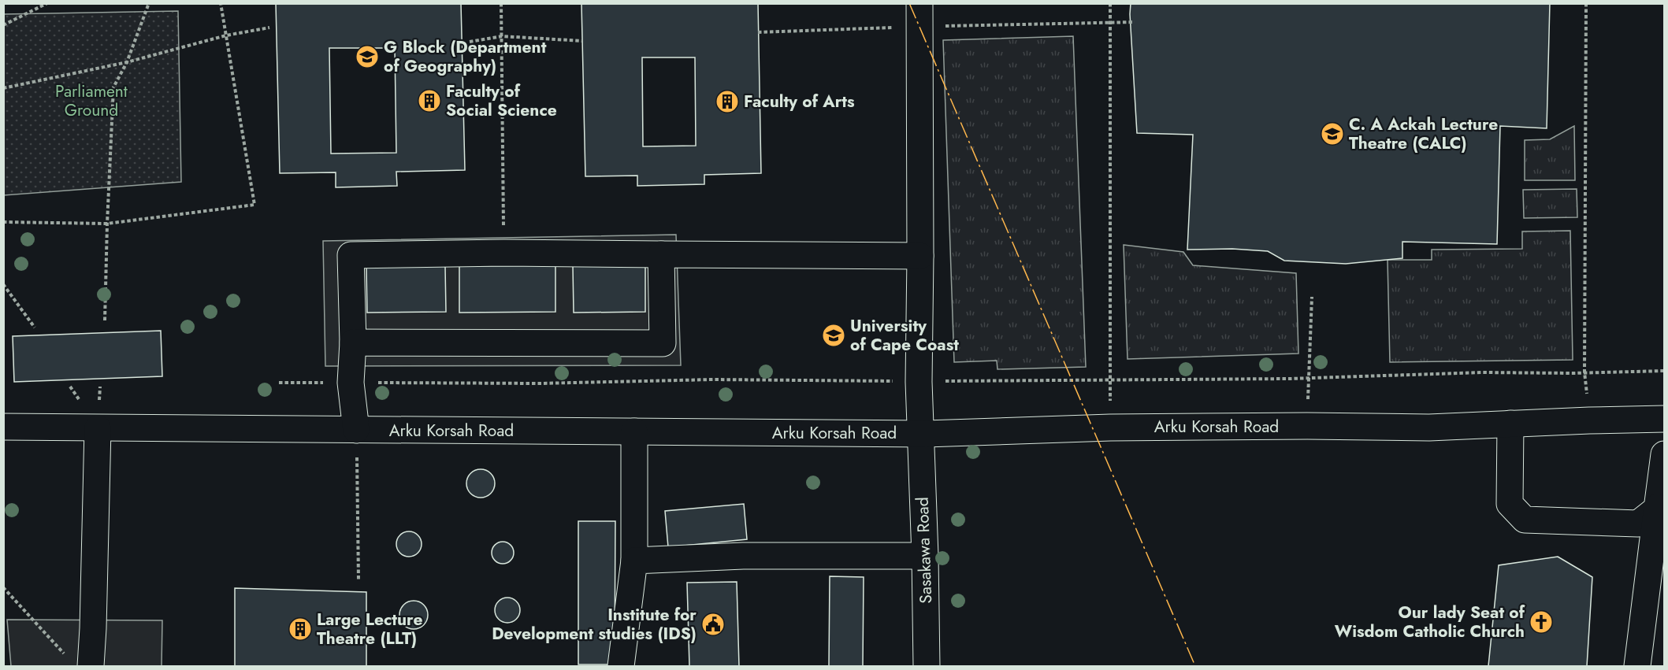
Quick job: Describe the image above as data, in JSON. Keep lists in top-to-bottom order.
{
  "streets": {
    "street": ["Arku Korsah Road", "Sasakawa Road"]
  },
  "crossings": [
    ["Arku Korsah Road", "Sasakawa Road"]
  ],
  "parks": ["Parliament Ground"],
  "places": {
    "school or university": ["G Block (Department of Geography)", "C. A Ackah Lecture Theatre (CALC)", "University of Cape Coast"],
    "building": ["Faculty of Social Science", "Faculty of Arts", "Large Lecture Theatre (LLT)"],
    "church": ["Our lady Seat of Wisdom Catholic Church"],
    "public building": ["Institute for Development studies (IDS)"]
  }
}
